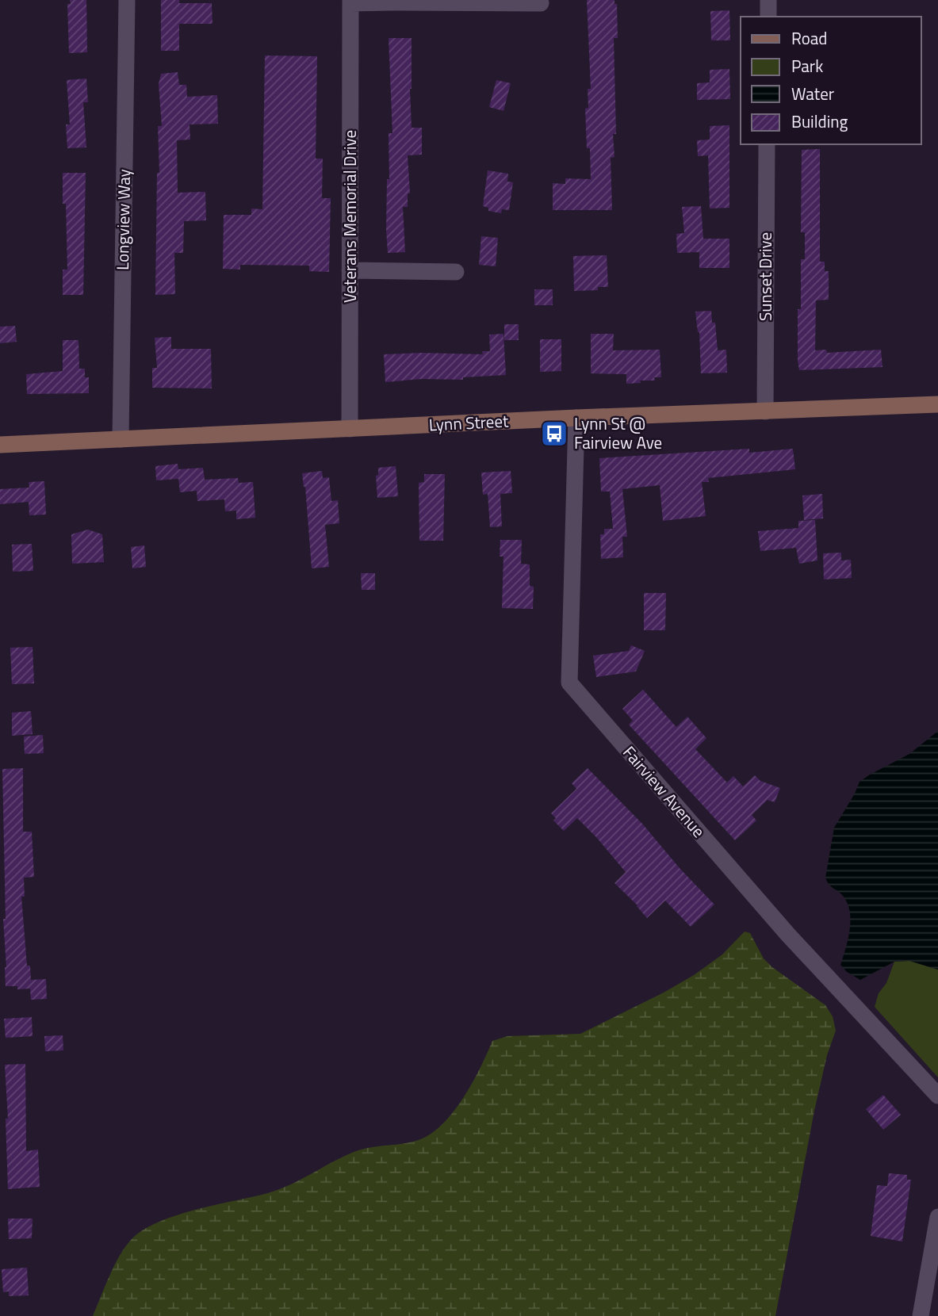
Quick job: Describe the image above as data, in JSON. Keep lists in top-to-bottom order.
{
  "streets": {
    "main road": ["Lynn Street"],
    "street": [
      "Veterans Memorial Drive",
      "Longview Way",
      "Sunset Drive",
      "Fairview Avenue"
    ]
  },
  "crossings": [
    ["Veterans Memorial Drive", "Lynn Street"],
    ["Longview Way", "Lynn Street"],
    ["Sunset Drive", "Lynn Street"],
    ["Lynn Street", "Fairview Avenue"]
  ],
  "places": {
    "bus stop": ["Lynn St @ Fairview Ave"]
  },
  "legend": [
    "Road",
    "Park",
    "Water",
    "Building"
  ]
}
